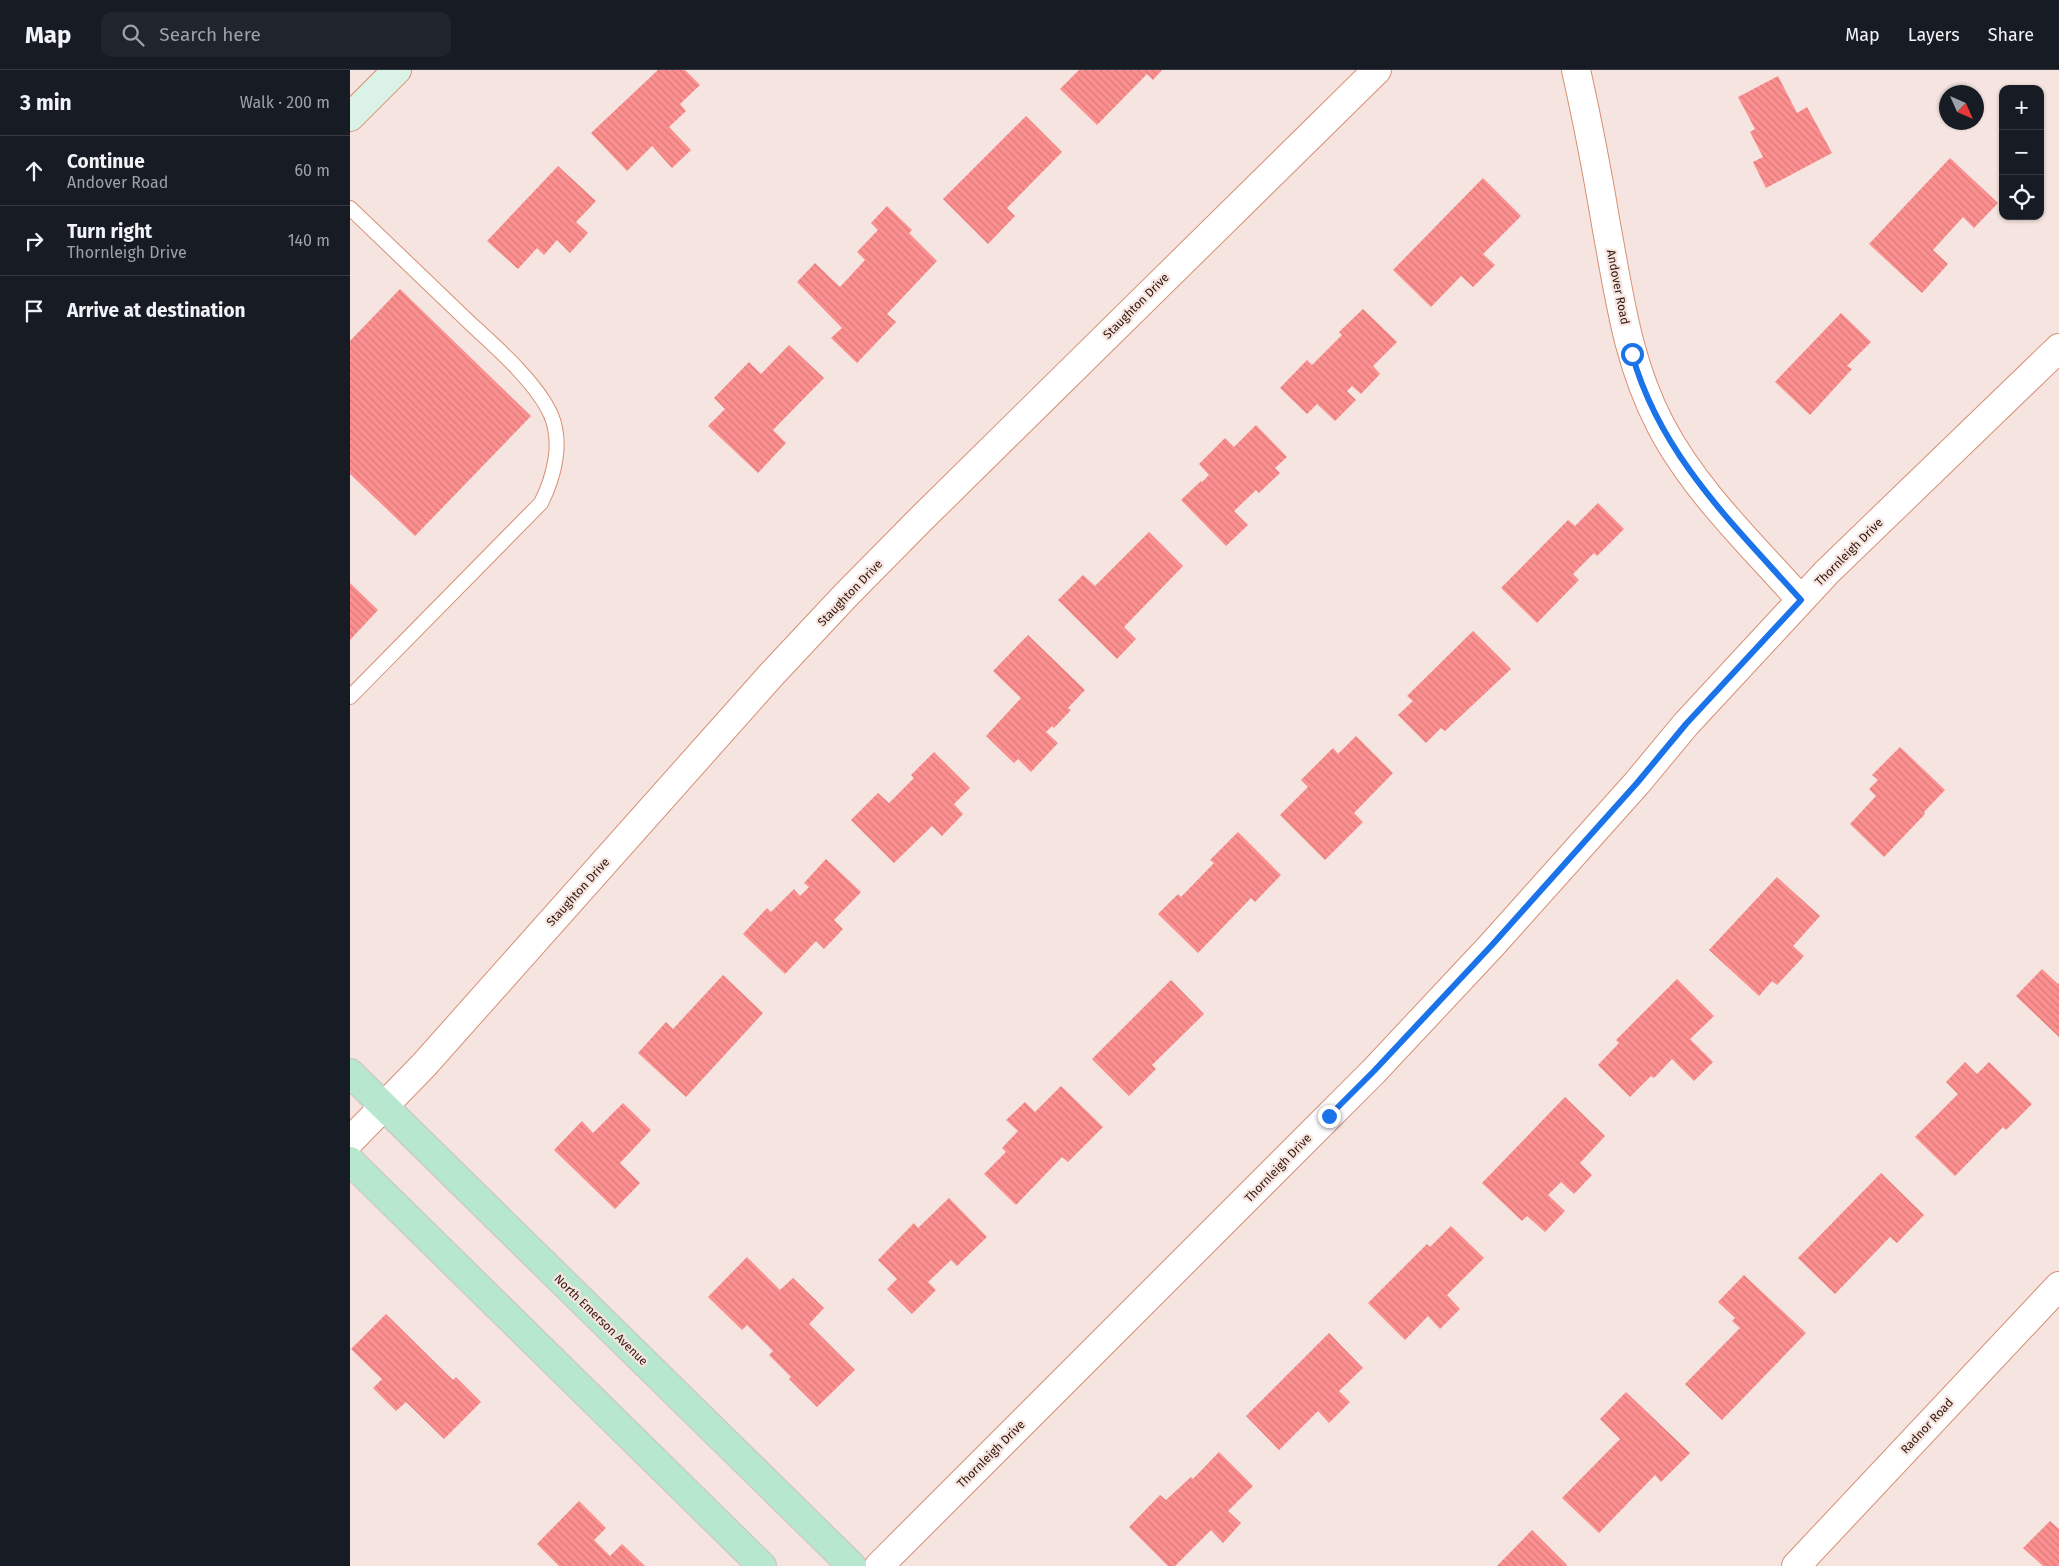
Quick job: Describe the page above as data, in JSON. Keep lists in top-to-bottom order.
{
  "streets": {
    "main road": ["North Emerson Avenue"],
    "street": [
      "Andover Road",
      "Staughton Drive",
      "Thornleigh Drive",
      "Radnor Road"
    ]
  },
  "crossings": [
    ["Andover Road", "Thornleigh Drive"],
    ["Staughton Drive", "North Emerson Avenue"]
  ],
  "north": "bottom right",
  "page": {
    "header": "Map",
    "search": "Search here",
    "nav": ["Map", "Layers", "Share"],
    "heading": ["3 min", "Walk · 200 m"],
    "map_buttons": ["+", "−"],
    "list": [
      ["Continue", "Andover Road", "60 m"],
      ["Turn right", "Thornleigh Drive", "140 m"],
      "Arrive at destination"
    ]
  }
}
